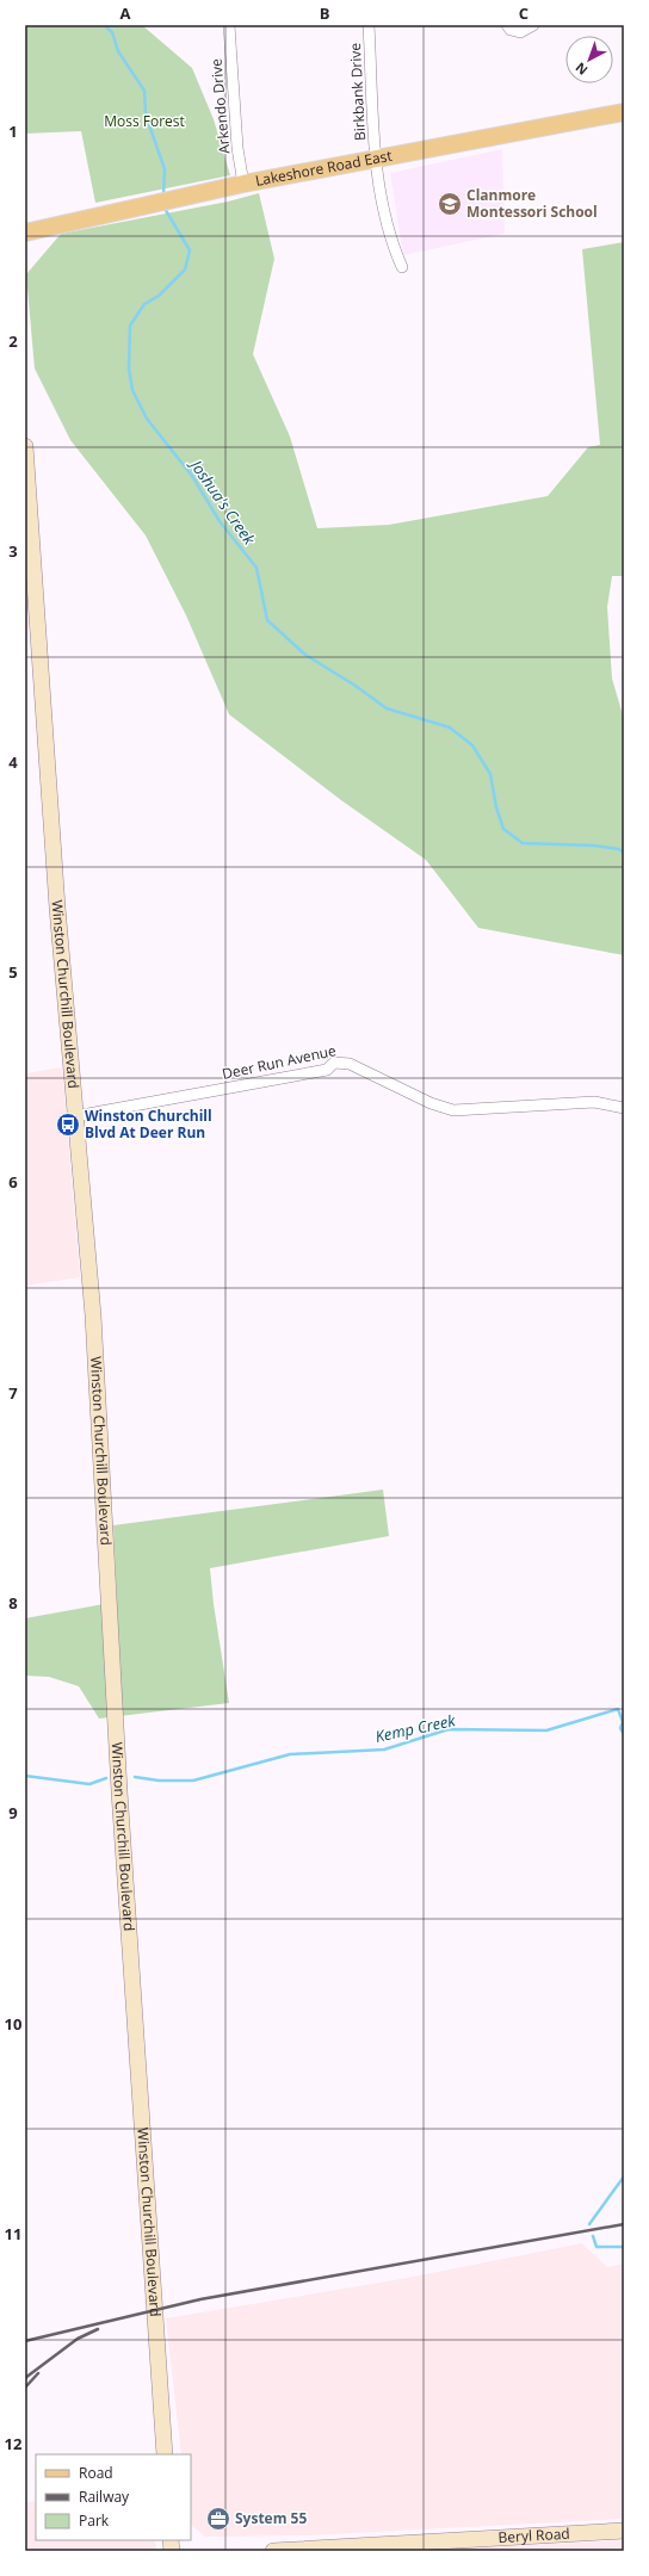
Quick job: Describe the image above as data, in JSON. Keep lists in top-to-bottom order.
{
  "streets": {
    "main road": ["Lakeshore Road East", "Winston Churchill Boulevard", "Beryl Road"],
    "street": ["Birkbank Drive", "Arkendo Drive", "Deer Run Avenue"]
  },
  "crossings": [
    ["Birkbank Drive", "Lakeshore Road East"],
    ["Arkendo Drive", "Lakeshore Road East"],
    ["Winston Churchill Boulevard", "Deer Run Avenue"]
  ],
  "water": ["Joshua's Creek", "Kemp Creek"],
  "parks": ["Moss Forest"],
  "places": {
    "school or university": ["Clanmore Montessori School"],
    "bus stop": ["Winston Churchill Blvd At Deer Run"],
    "office": ["System 55"]
  },
  "legend": ["Road", "Railway", "Park"],
  "north": "bottom left",
  "grid": {
    "columns": ["A", "B", "C"],
    "rows": [
      "1",
      "2",
      "3",
      "4",
      "5",
      "6",
      "7",
      "8",
      "9",
      "10",
      "11",
      "12"
    ]
  }
}
